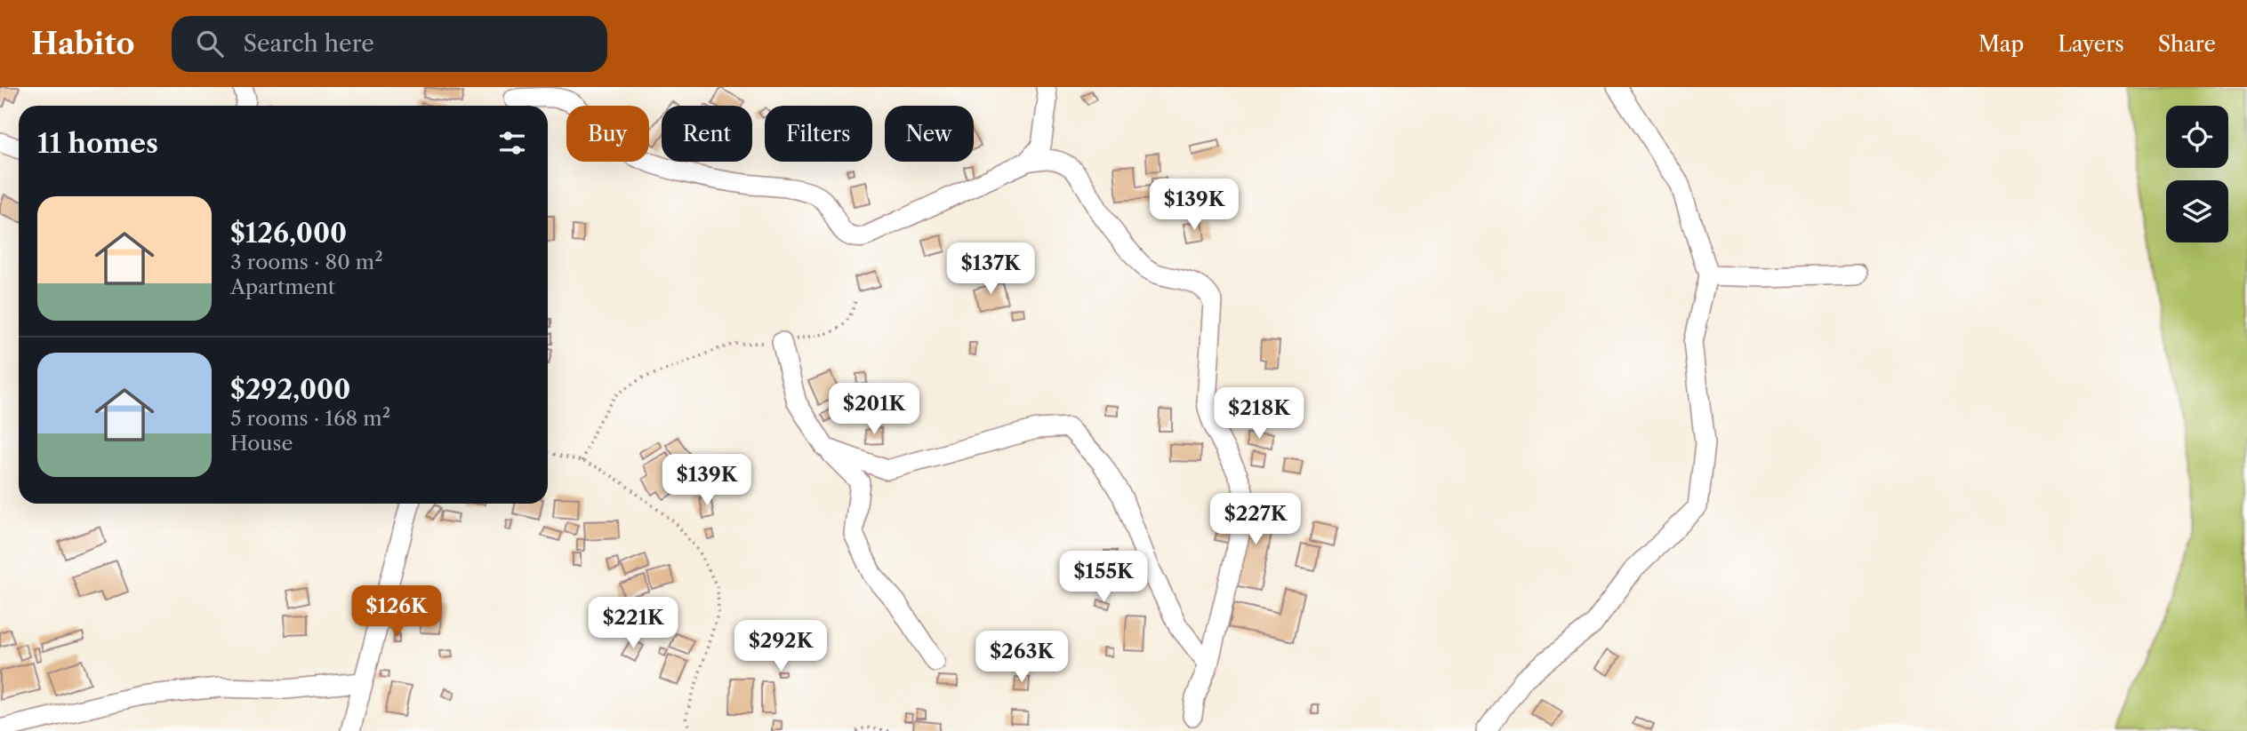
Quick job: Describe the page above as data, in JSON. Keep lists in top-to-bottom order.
{
  "page": {
    "header": "Habito",
    "search": "Search here",
    "nav": ["Map", "Layers", "Share"],
    "chip": [
      "Buy",
      "Rent",
      "Filters",
      "New"
    ],
    "heading": "11 homes",
    "price": [
      "$139K",
      "$137K",
      "$201K",
      "$218K",
      "$139K",
      "$227K",
      "$155K",
      "$126K",
      "$221K",
      "$292K",
      "$263K"
    ],
    "list": [
      {
        "name": "$126,000",
        "note": "3 rooms · 80 m² · Apartment"
      },
      {
        "name": "$292,000",
        "note": "5 rooms · 168 m² · House"
      }
    ]
  }
}
